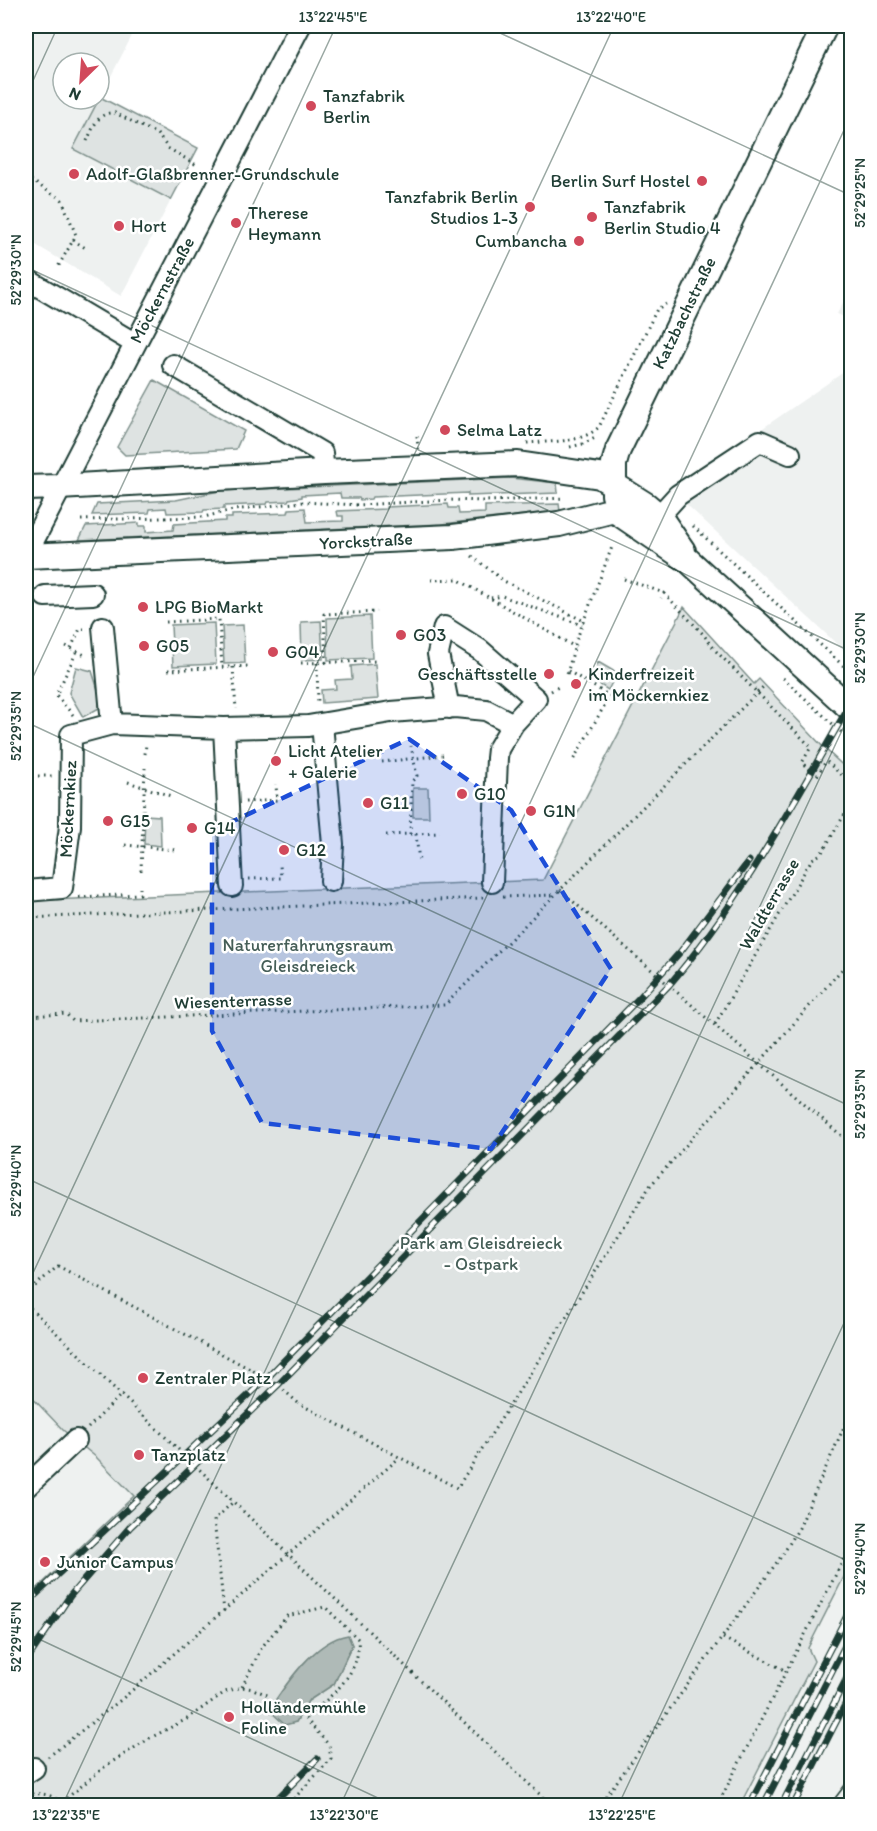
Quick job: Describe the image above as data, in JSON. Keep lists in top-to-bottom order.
{
  "streets": {
    "main road": ["Katzbachstraße", "Yorckstraße"],
    "street": ["Möckernstraße", "Möckernkiez"],
    "path": ["Waldterrasse", "Wiesenterrasse"]
  },
  "crossings": [
    ["Möckernstraße", "Yorckstraße"],
    ["Katzbachstraße", "Yorckstraße"]
  ],
  "parks": ["Naturerfahrungsraum Gleisdreieck", "Park am Gleisdreieck - Ostpark"],
  "places": [
    "Tanzfabrik Berlin",
    "Adolf-Glaßbrenner-Grundschule",
    "Berlin Surf Hostel",
    "Tanzfabrik Berlin Studios 1-3",
    "Tanzfabrik Berlin Studio 4",
    "Therese Heymann",
    "Hort",
    "Cumbancha",
    "Selma Latz",
    "LPG BioMarkt",
    "G03",
    "G05",
    "G04",
    "Geschäftsstelle",
    "Kinderfreizeit im Möckernkiez",
    "Licht Atelier + Galerie",
    "G10",
    "G11",
    "G1N",
    "G15",
    "G14",
    "G12",
    "Zentraler Platz",
    "Tanzplatz",
    "Junior Campus",
    "Holländermühle Foline"
  ],
  "north": "bottom left",
  "coordinates": [
    "13°22'45\"E",
    "13°22'40\"E",
    "52°29'25\"N",
    "52°29'30\"N",
    "52°29'35\"N",
    "52°29'40\"N",
    "52°29'45\"N",
    "13°22'35\"E",
    "13°22'30\"E",
    "13°22'25\"E"
  ]
}
